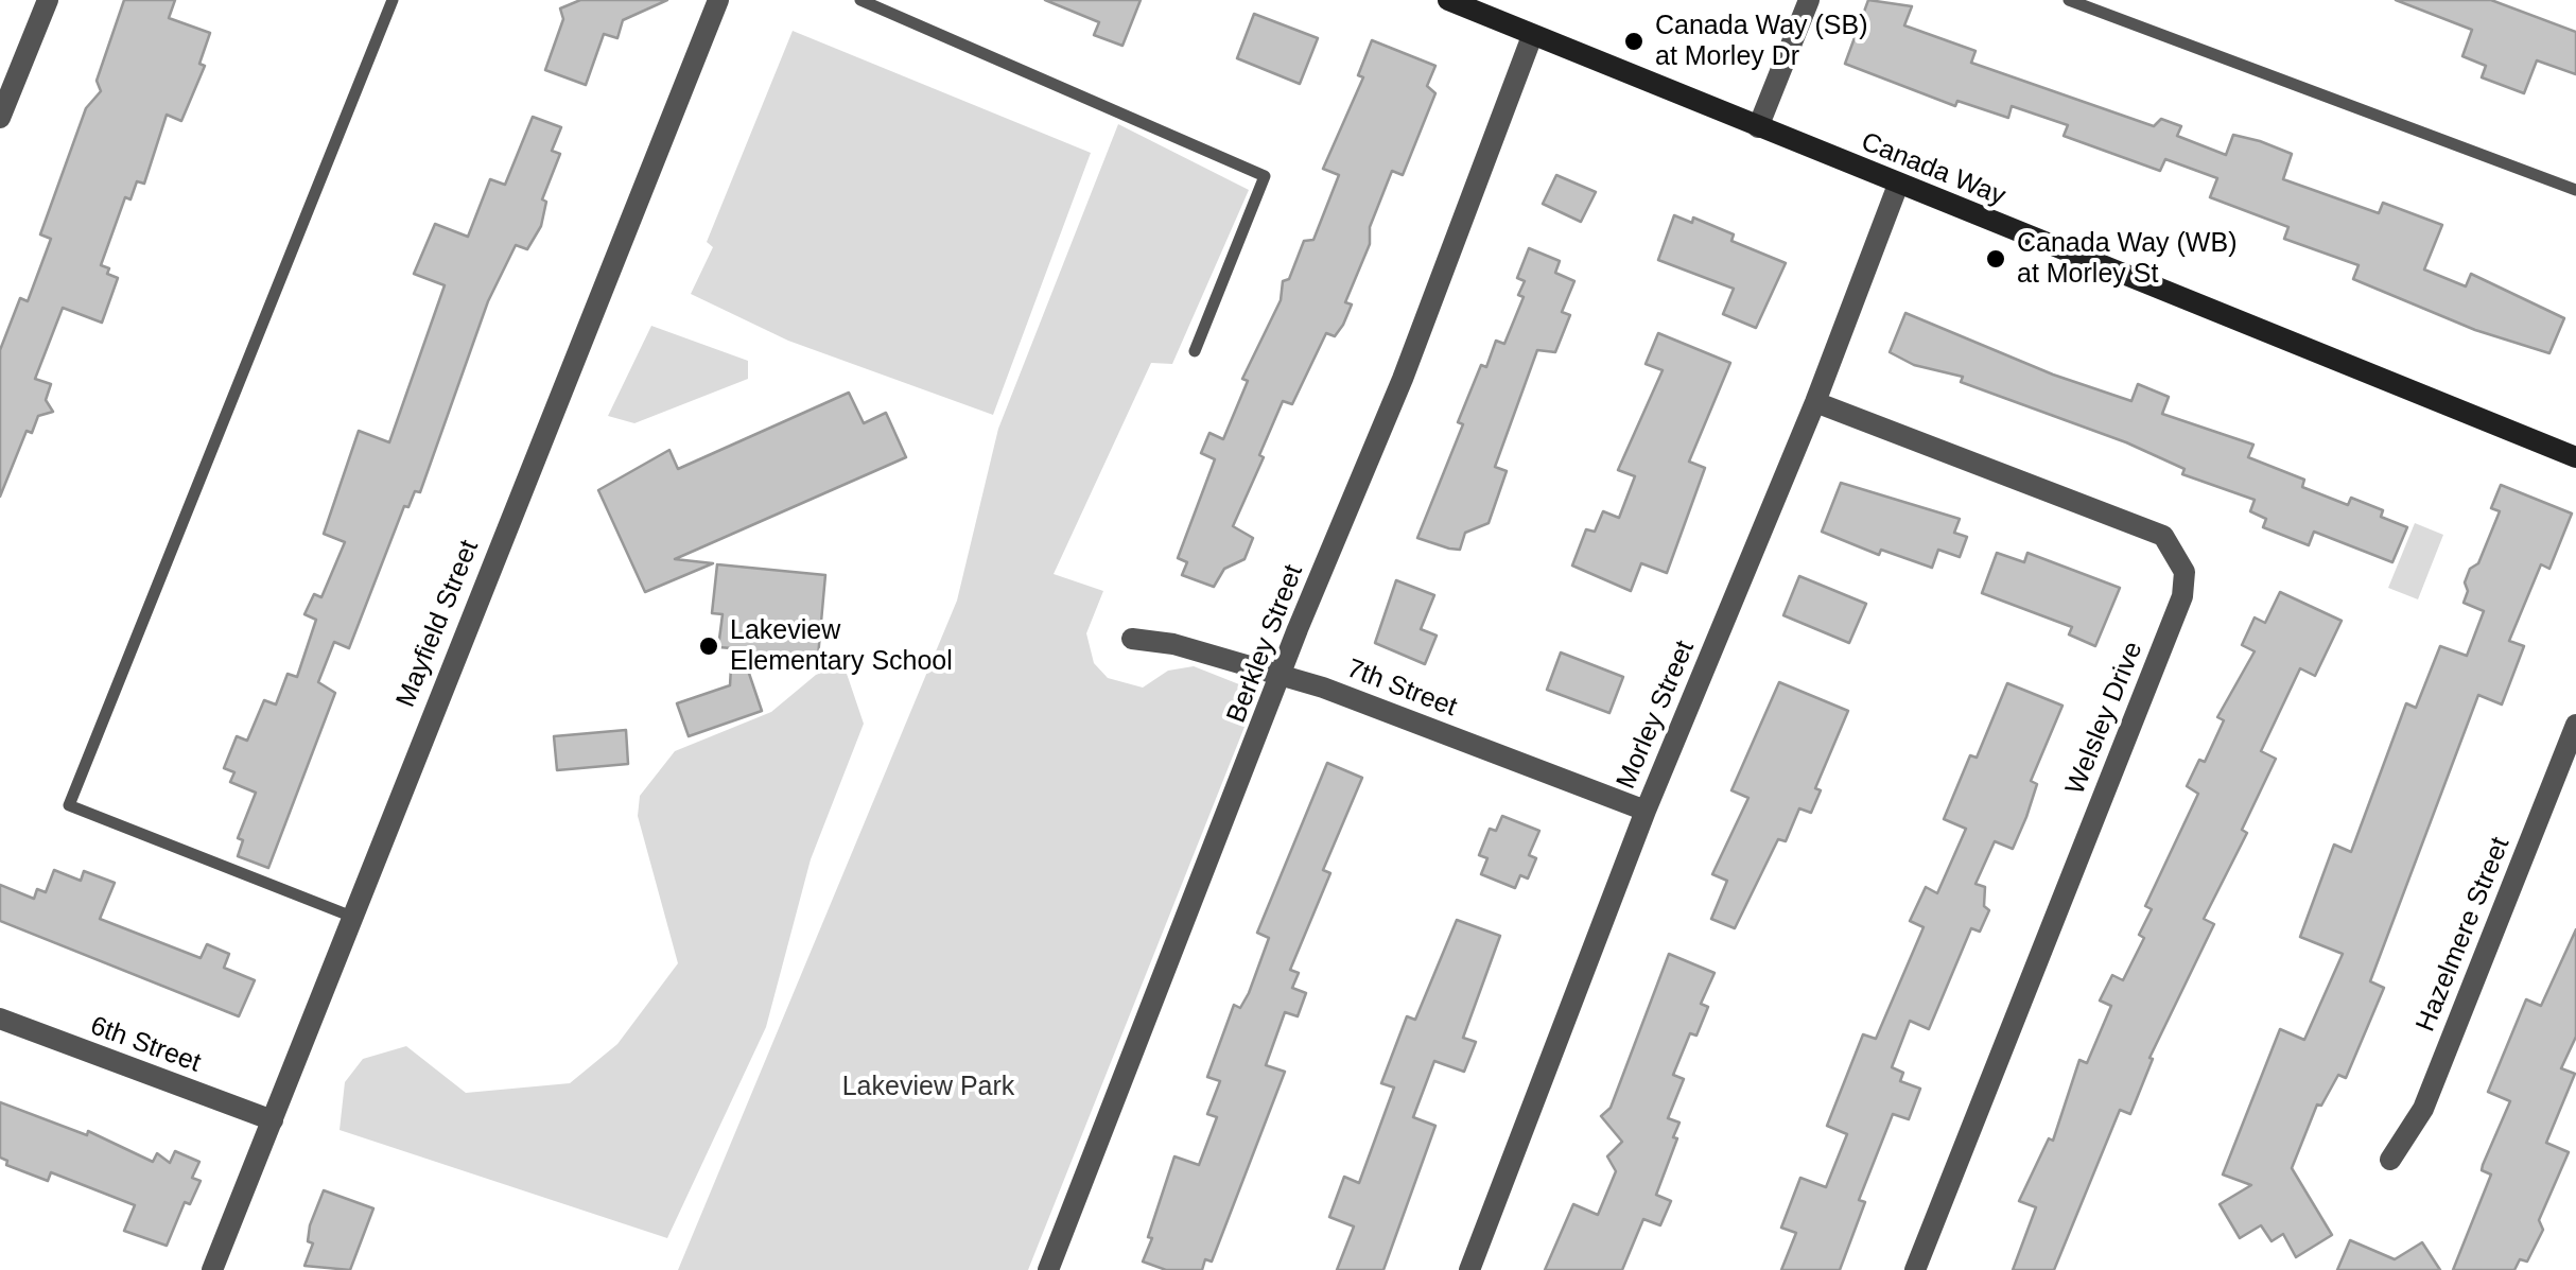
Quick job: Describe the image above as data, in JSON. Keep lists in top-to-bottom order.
{
  "streets": {
    "main road": ["Canada Way"],
    "street": [
      "Mayfield Street",
      "Berkley Street",
      "7th Street",
      "Morley Street",
      "Welsley Drive",
      "Hazelmere Street",
      "6th Street"
    ]
  },
  "crossings": [
    ["Canada Way", "Berkley Street"],
    ["Canada Way", "Morley Street"],
    ["Mayfield Street", "6th Street"],
    ["Berkley Street", "7th Street"],
    ["7th Street", "Morley Street"],
    ["Morley Street", "Welsley Drive"]
  ],
  "parks": ["Lakeview Park"],
  "places": ["Canada Way (SB) at Morley Dr", "Canada Way (WB) at Morley St", "Lakeview Elementary School"]
}
